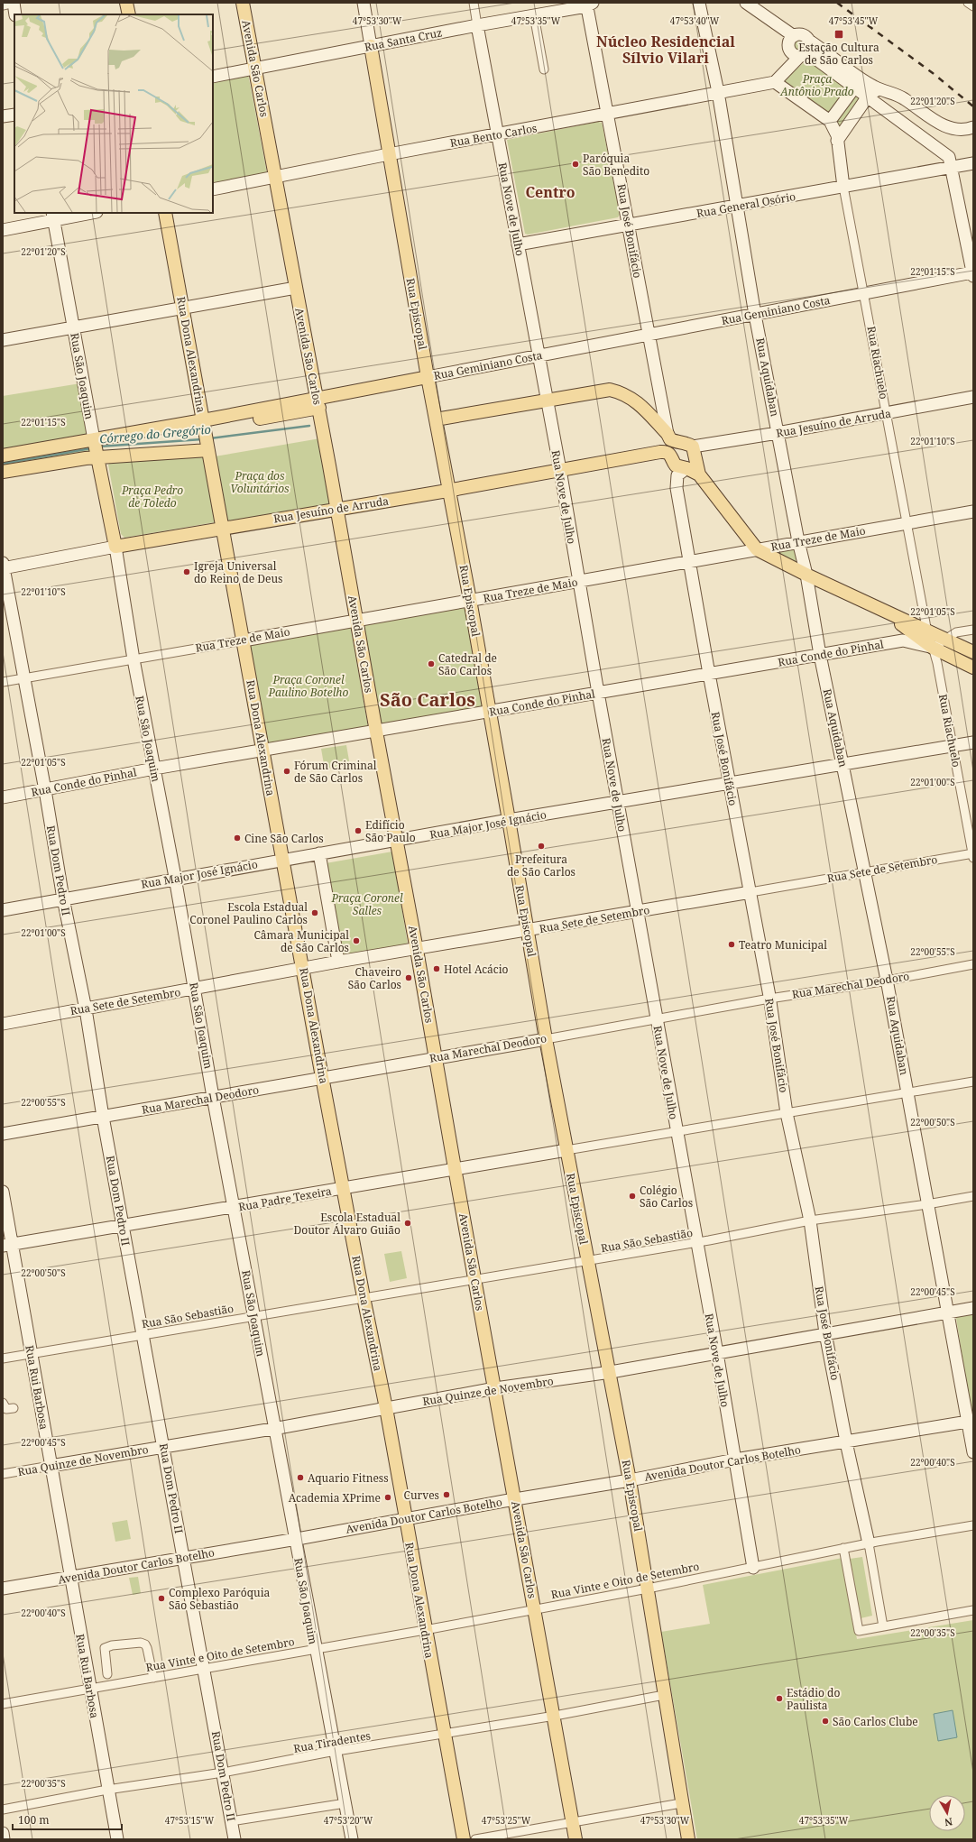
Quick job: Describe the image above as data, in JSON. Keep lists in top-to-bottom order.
{
  "streets": {
    "main road": [
      "Rua Santa Cruz",
      "Avenida São Carlos",
      "Rua Bento Carlos",
      "Rua General Osório",
      "Rua Nove de Julho",
      "Rua José Bonifácio",
      "Rua Geminiano Costa",
      "Rua Episcopal",
      "Rua Dona Alexandrina",
      "Rua Riachuelo",
      "Rua São Joaquim",
      "Rua Aquidaban",
      "Rua Jesuíno de Arruda",
      "Rua Treze de Maio",
      "Rua Conde do Pinhal",
      "Rua Major José Ignácio",
      "Rua Sete de Setembro",
      "Rua Dom Pedro II",
      "Rua Marechal Deodoro",
      "Rua Padre Texeira",
      "Rua Rui Barbosa",
      "Rua Quinze de Novembro",
      "Avenida Doutor Carlos Botelho"
    ],
    "street": ["Rua São Sebastião", "Rua Vinte e Oito de Setembro", "Rua Tiradentes"]
  },
  "crossings": [
    ["Rua Santa Cruz", "Avenida São Carlos"],
    ["Rua Santa Cruz", "Rua Nove de Julho"],
    ["Rua Santa Cruz", "Rua José Bonifácio"],
    ["Rua Santa Cruz", "Rua Episcopal"],
    ["Avenida São Carlos", "Rua Bento Carlos"],
    ["Avenida São Carlos", "Rua Geminiano Costa"],
    ["Avenida São Carlos", "Rua Jesuíno de Arruda"],
    ["Avenida São Carlos", "Rua Treze de Maio"],
    ["Avenida São Carlos", "Rua Conde do Pinhal"],
    ["Avenida São Carlos", "Rua Major José Ignácio"],
    ["Avenida São Carlos", "Rua Sete de Setembro"],
    ["Avenida São Carlos", "Rua Marechal Deodoro"],
    ["Avenida São Carlos", "Rua Padre Texeira"],
    ["Avenida São Carlos", "Rua São Sebastião"],
    ["Avenida São Carlos", "Rua Quinze de Novembro"],
    ["Avenida São Carlos", "Avenida Doutor Carlos Botelho"],
    ["Avenida São Carlos", "Rua Vinte e Oito de Setembro"],
    ["Avenida São Carlos", "Rua Tiradentes"],
    ["Rua Bento Carlos", "Rua Nove de Julho"],
    ["Rua Bento Carlos", "Rua José Bonifácio"],
    ["Rua Bento Carlos", "Rua Episcopal"],
    ["Rua Bento Carlos", "Rua Aquidaban"],
    ["Rua General Osório", "Rua Nove de Julho"],
    ["Rua General Osório", "Rua José Bonifácio"],
    ["Rua General Osório", "Rua Riachuelo"],
    ["Rua General Osório", "Rua Aquidaban"],
    ["Rua Nove de Julho", "Rua Geminiano Costa"],
    ["Rua Nove de Julho", "Rua Jesuíno de Arruda"],
    ["Rua Nove de Julho", "Rua Treze de Maio"],
    ["Rua Nove de Julho", "Rua Conde do Pinhal"],
    ["Rua Nove de Julho", "Rua Major José Ignácio"],
    ["Rua Nove de Julho", "Rua Sete de Setembro"],
    ["Rua Nove de Julho", "Rua Marechal Deodoro"],
    ["Rua Nove de Julho", "Rua São Sebastião"],
    ["Rua Nove de Julho", "Rua Quinze de Novembro"],
    ["Rua Nove de Julho", "Avenida Doutor Carlos Botelho"],
    ["Rua Nove de Julho", "Rua Vinte e Oito de Setembro"],
    ["Rua José Bonifácio", "Rua Geminiano Costa"],
    ["Rua José Bonifácio", "Rua Jesuíno de Arruda"],
    ["Rua José Bonifácio", "Rua Treze de Maio"],
    ["Rua José Bonifácio", "Rua Conde do Pinhal"],
    ["Rua José Bonifácio", "Rua Major José Ignácio"],
    ["Rua José Bonifácio", "Rua Sete de Setembro"],
    ["Rua José Bonifácio", "Rua Marechal Deodoro"],
    ["Rua José Bonifácio", "Rua São Sebastião"],
    ["Rua José Bonifácio", "Rua Quinze de Novembro"],
    ["Rua José Bonifácio", "Avenida Doutor Carlos Botelho"],
    ["Rua José Bonifácio", "Rua Vinte e Oito de Setembro"],
    ["Rua Geminiano Costa", "Rua Episcopal"],
    ["Rua Geminiano Costa", "Rua Dona Alexandrina"],
    ["Rua Geminiano Costa", "Rua Riachuelo"],
    ["Rua Geminiano Costa", "Rua São Joaquim"],
    ["Rua Geminiano Costa", "Rua Aquidaban"],
    ["Rua Episcopal", "Rua Jesuíno de Arruda"],
    ["Rua Episcopal", "Rua Treze de Maio"],
    ["Rua Episcopal", "Rua Conde do Pinhal"],
    ["Rua Episcopal", "Rua Major José Ignácio"],
    ["Rua Episcopal", "Rua Sete de Setembro"],
    ["Rua Episcopal", "Rua Marechal Deodoro"],
    ["Rua Episcopal", "Rua Padre Texeira"],
    ["Rua Episcopal", "Rua São Sebastião"],
    ["Rua Episcopal", "Rua Quinze de Novembro"],
    ["Rua Episcopal", "Avenida Doutor Carlos Botelho"],
    ["Rua Episcopal", "Rua Vinte e Oito de Setembro"],
    ["Rua Episcopal", "Rua Tiradentes"],
    ["Rua Dona Alexandrina", "Rua Jesuíno de Arruda"],
    ["Rua Dona Alexandrina", "Rua Treze de Maio"],
    ["Rua Dona Alexandrina", "Rua Conde do Pinhal"],
    ["Rua Dona Alexandrina", "Rua Major José Ignácio"],
    ["Rua Dona Alexandrina", "Rua Sete de Setembro"],
    ["Rua Dona Alexandrina", "Rua Marechal Deodoro"],
    ["Rua Dona Alexandrina", "Rua Padre Texeira"],
    ["Rua Dona Alexandrina", "Rua São Sebastião"],
    ["Rua Dona Alexandrina", "Rua Quinze de Novembro"],
    ["Rua Dona Alexandrina", "Avenida Doutor Carlos Botelho"],
    ["Rua Dona Alexandrina", "Rua Vinte e Oito de Setembro"],
    ["Rua Dona Alexandrina", "Rua Tiradentes"],
    ["Rua Riachuelo", "Rua Jesuíno de Arruda"],
    ["Rua Riachuelo", "Rua Treze de Maio"],
    ["Rua Riachuelo", "Rua Conde do Pinhal"],
    ["Rua Riachuelo", "Rua Major José Ignácio"],
    ["Rua Riachuelo", "Rua Sete de Setembro"],
    ["Rua São Joaquim", "Rua Jesuíno de Arruda"],
    ["Rua São Joaquim", "Rua Treze de Maio"],
    ["Rua São Joaquim", "Rua Conde do Pinhal"],
    ["Rua São Joaquim", "Rua Major José Ignácio"],
    ["Rua São Joaquim", "Rua Sete de Setembro"],
    ["Rua São Joaquim", "Rua Marechal Deodoro"],
    ["Rua São Joaquim", "Rua Padre Texeira"],
    ["Rua São Joaquim", "Rua São Sebastião"],
    ["Rua São Joaquim", "Rua Quinze de Novembro"],
    ["Rua São Joaquim", "Avenida Doutor Carlos Botelho"],
    ["Rua São Joaquim", "Rua Vinte e Oito de Setembro"],
    ["Rua São Joaquim", "Rua Tiradentes"],
    ["Rua Aquidaban", "Rua Jesuíno de Arruda"],
    ["Rua Aquidaban", "Rua Treze de Maio"],
    ["Rua Aquidaban", "Rua Conde do Pinhal"],
    ["Rua Aquidaban", "Rua Major José Ignácio"],
    ["Rua Aquidaban", "Rua Sete de Setembro"],
    ["Rua Aquidaban", "Rua Marechal Deodoro"],
    ["Rua Aquidaban", "Rua São Sebastião"],
    ["Rua Aquidaban", "Rua Quinze de Novembro"],
    ["Rua Aquidaban", "Avenida Doutor Carlos Botelho"],
    ["Rua Jesuíno de Arruda", "Rua Dom Pedro II"],
    ["Rua Treze de Maio", "Rua Dom Pedro II"],
    ["Rua Conde do Pinhal", "Rua Dom Pedro II"],
    ["Rua Major José Ignácio", "Rua Dom Pedro II"],
    ["Rua Sete de Setembro", "Rua Dom Pedro II"],
    ["Rua Dom Pedro II", "Rua Marechal Deodoro"],
    ["Rua Dom Pedro II", "Rua Padre Texeira"],
    ["Rua Dom Pedro II", "Rua São Sebastião"],
    ["Rua Dom Pedro II", "Rua Quinze de Novembro"],
    ["Rua Dom Pedro II", "Avenida Doutor Carlos Botelho"],
    ["Rua Dom Pedro II", "Rua Vinte e Oito de Setembro"],
    ["Rua Dom Pedro II", "Rua Tiradentes"],
    ["Rua Padre Texeira", "Rua Rui Barbosa"],
    ["Rua São Sebastião", "Rua Rui Barbosa"],
    ["Rua Rui Barbosa", "Rua Quinze de Novembro"],
    ["Rua Rui Barbosa", "Avenida Doutor Carlos Botelho"],
    ["Rua Rui Barbosa", "Rua Vinte e Oito de Setembro"],
    ["Rua Rui Barbosa", "Rua Tiradentes"]
  ],
  "districts": ["Núcleo Residencial Sílvio Vilari", "Centro", "São Carlos"],
  "water": ["Córrego do Gregório"],
  "parks": [
    "Praça Antônio Prado",
    "Praça dos Voluntários",
    "Praça Pedro de Toledo",
    "Praça Coronel Paulino Botelho",
    "Praça Coronel Salles"
  ],
  "places": {
    "transit": ["Estação Cultura de São Carlos"],
    "other": [
      "Paróquia São Benedito",
      "Igreja Universal do Reino de Deus",
      "Catedral de São Carlos",
      "Fórum Criminal de São Carlos",
      "Edifício São Paulo",
      "Cine São Carlos",
      "Prefeitura de São Carlos",
      "Escola Estadual Coronel Paulino Carlos",
      "Câmara Municipal de São Carlos",
      "Teatro Municipal",
      "Hotel Acácio",
      "Chaveiro São Carlos",
      "Colégio São Carlos",
      "Escola Estadual Doutor Álvaro Guião",
      "Aquario Fitness",
      "Curves",
      "Academia XPrime",
      "Complexo Paróquia São Sebastião",
      "Estádio do Paulista",
      "São Carlos Clube"
    ]
  },
  "scale_bar": "100 m",
  "north": "bottom",
  "coordinates": [
    "47°53'35\"W",
    "47°53'40\"W",
    "47°53'30\"W",
    "47°53'45\"W",
    "22°01'20\"S",
    "22°01'15\"S",
    "22°01'10\"S",
    "22°01'05\"S",
    "22°01'00\"S",
    "22°00'55\"S",
    "22°00'50\"S",
    "22°00'45\"S",
    "22°00'40\"S",
    "22°00'35\"S",
    "47°53'15\"W",
    "47°53'20\"W",
    "47°53'25\"W"
  ]
}
